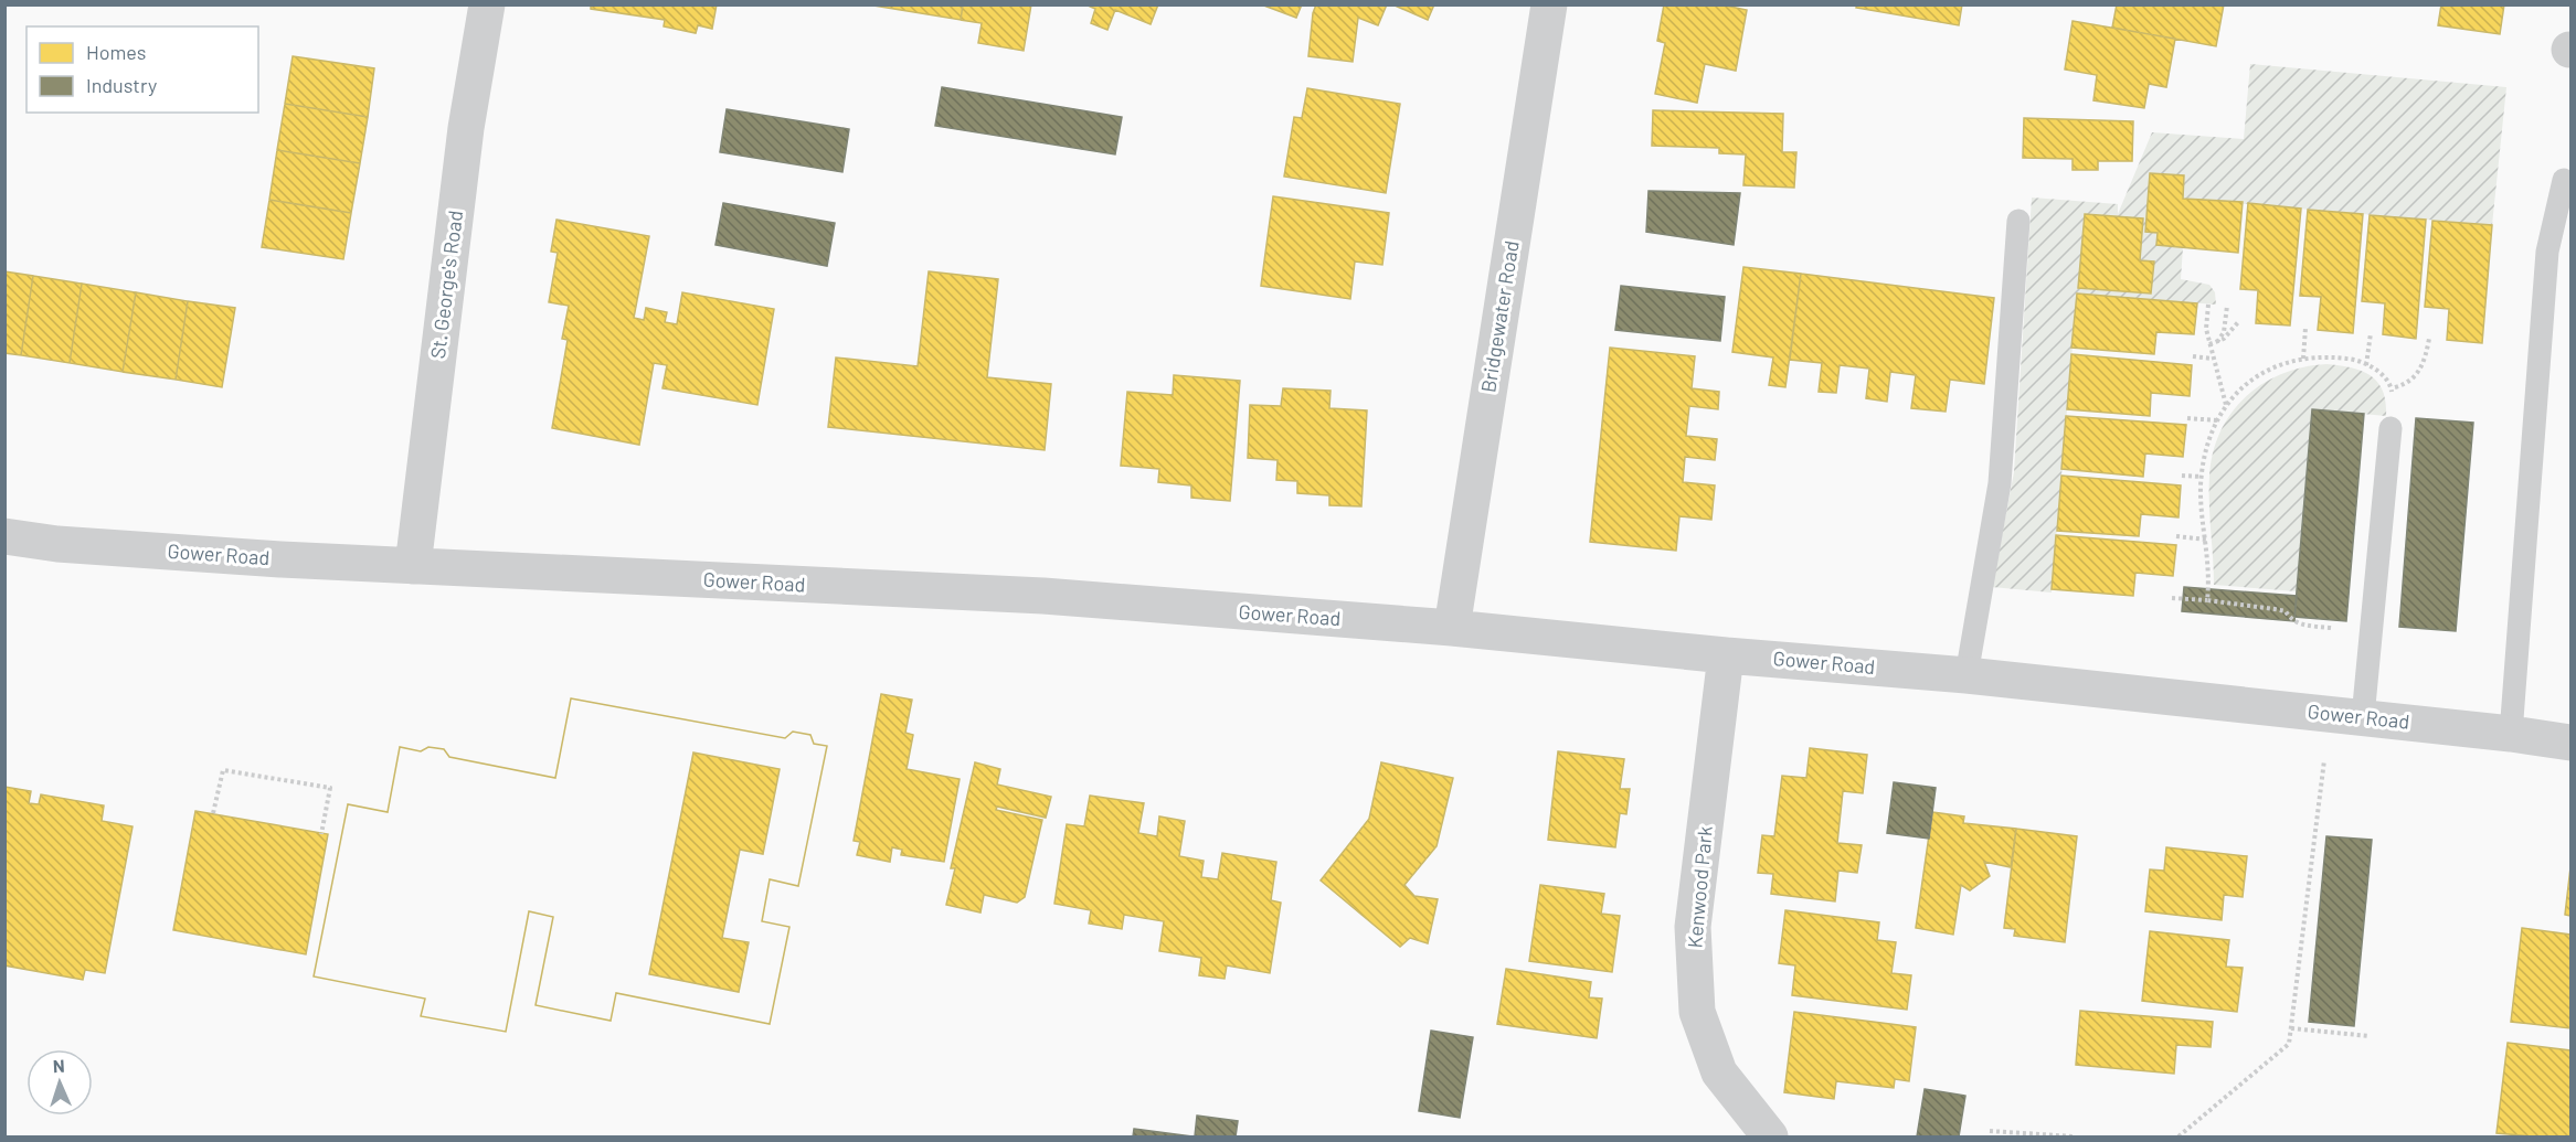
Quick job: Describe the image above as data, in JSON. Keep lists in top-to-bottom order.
{
  "streets": {
    "street": [
      "St. George's Road",
      "Bridgewater Road",
      "Gower Road",
      "Kenwood Park"
    ]
  },
  "crossings": [
    ["St. George's Road", "Gower Road"],
    ["Bridgewater Road", "Gower Road"],
    ["Gower Road", "Kenwood Park"]
  ],
  "legend": ["Homes", "Industry"],
  "north": "top"
}
